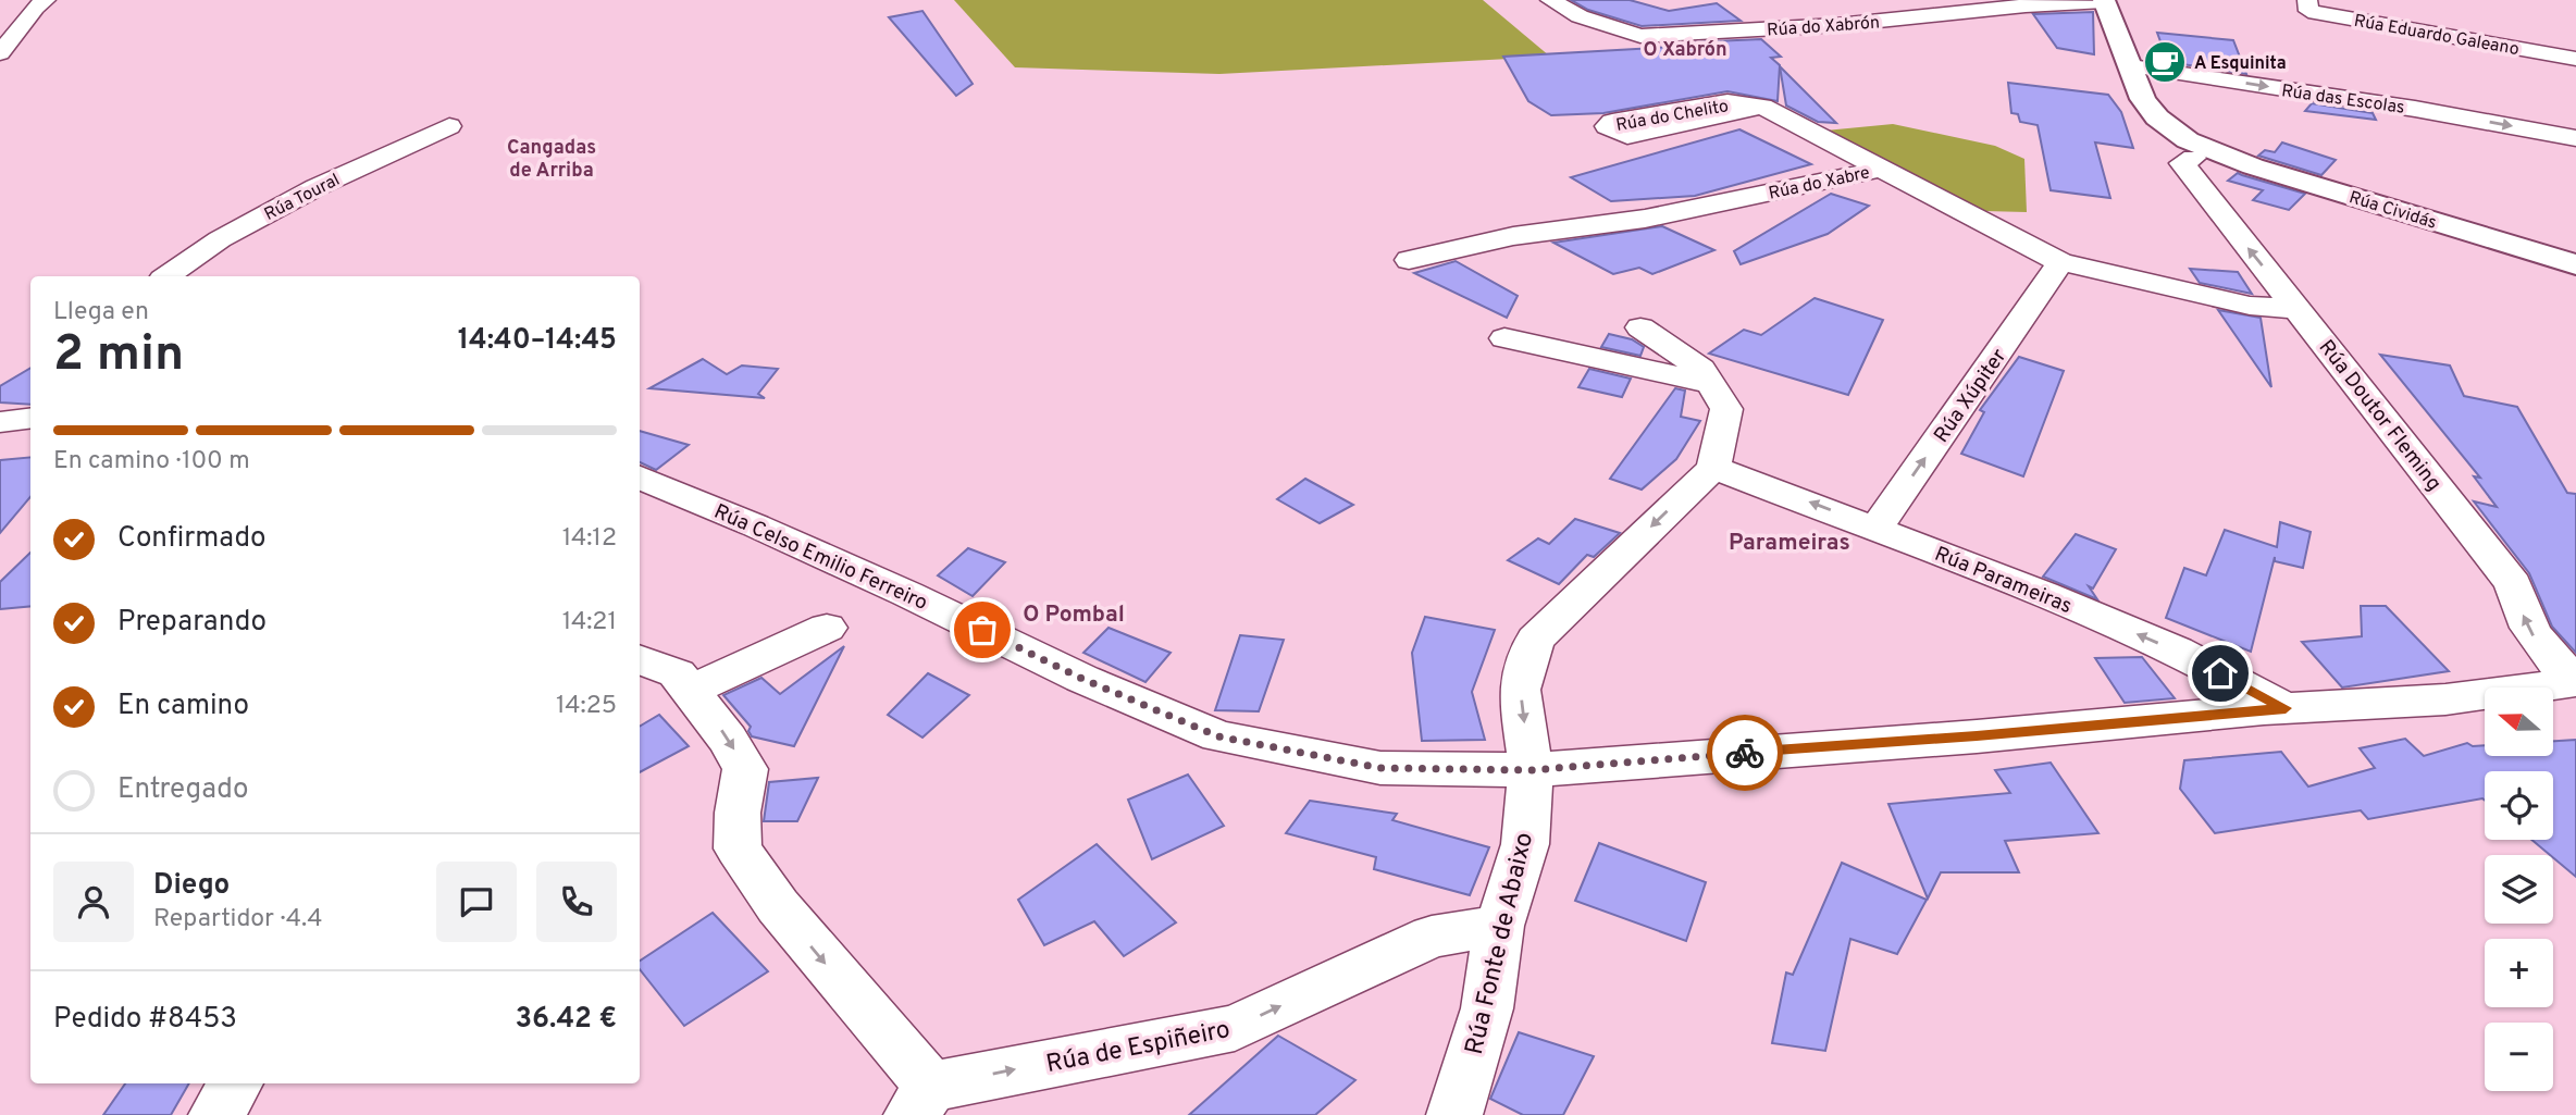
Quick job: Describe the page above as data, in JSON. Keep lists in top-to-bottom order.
{
  "streets": {
    "main road": ["Rúa Cividás"],
    "street": [
      "Rúa do Xabrón",
      "Rúa Eduardo Galeano",
      "Rúa das Escolas",
      "Rúa do Chelito",
      "Rúa do Xabre",
      "Rúa Toural",
      "Rúa Xúpiter",
      "Rúa Doutor Fleming",
      "Rúa Celso Emilio Ferreiro",
      "Rúa Parameiras",
      "Rúa Fonte de Abaixo",
      "Rúa de Espiñeiro"
    ]
  },
  "crossings": [
    ["Rúa do Chelito", "Rúa do Xabre"],
    ["Rúa do Xabre", "Rúa Xúpiter"],
    ["Rúa do Xabre", "Rúa Doutor Fleming"],
    ["Rúa Cividás", "Rúa Doutor Fleming"],
    ["Rúa Xúpiter", "Rúa Parameiras"],
    ["Rúa Doutor Fleming", "Rúa Celso Emilio Ferreiro"],
    ["Rúa Celso Emilio Ferreiro", "Rúa Parameiras"],
    ["Rúa Celso Emilio Ferreiro", "Rúa Fonte de Abaixo"],
    ["Rúa Fonte de Abaixo", "Rúa de Espiñeiro"]
  ],
  "one_way": [
    "Rúa das Escolas",
    "Rúa Xúpiter",
    "Rúa Doutor Fleming",
    "Rúa Parameiras",
    "Rúa de Espiñeiro"
  ],
  "districts": [
    "O Xabrón",
    "Cangadas de Arriba",
    "Parameiras",
    "O Pombal"
  ],
  "places": {
    "cafe": ["A Esquinita"]
  },
  "north": "left",
  "page": {
    "heading": ["2 min", "Llega en", "14:40–14:45"],
    "panel": [
      "Diego",
      "Repartidor · 4.4",
      "Pedido #8453",
      "36.42 €"
    ],
    "bar": "En camino · 100 m",
    "list": [
      ["Confirmado", "14:12"],
      ["Preparando", "14:21"],
      ["En camino", "14:25"],
      "Entregado"
    ],
    "map_buttons": ["+", "−"]
  }
}
